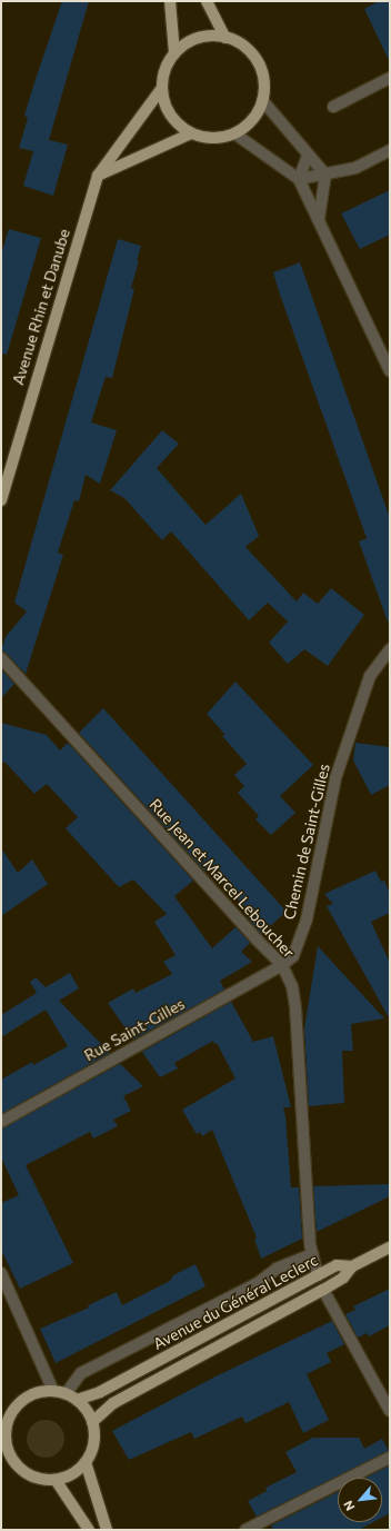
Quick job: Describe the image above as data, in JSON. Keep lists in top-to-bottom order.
{
  "streets": {
    "main road": ["Avenue Rhin et Danube", "Avenue du Général Leclerc"],
    "street": ["Chemin de Saint-Gilles", "Rue Jean et Marcel Leboucher", "Rue Saint-Gilles"]
  },
  "crossings": [
    ["Chemin de Saint-Gilles", "Rue Jean et Marcel Leboucher"],
    ["Chemin de Saint-Gilles", "Rue Saint-Gilles"],
    ["Rue Jean et Marcel Leboucher", "Rue Saint-Gilles"],
    ["Rue Jean et Marcel Leboucher", "Avenue du Général Leclerc"]
  ],
  "north": "bottom left"
}
